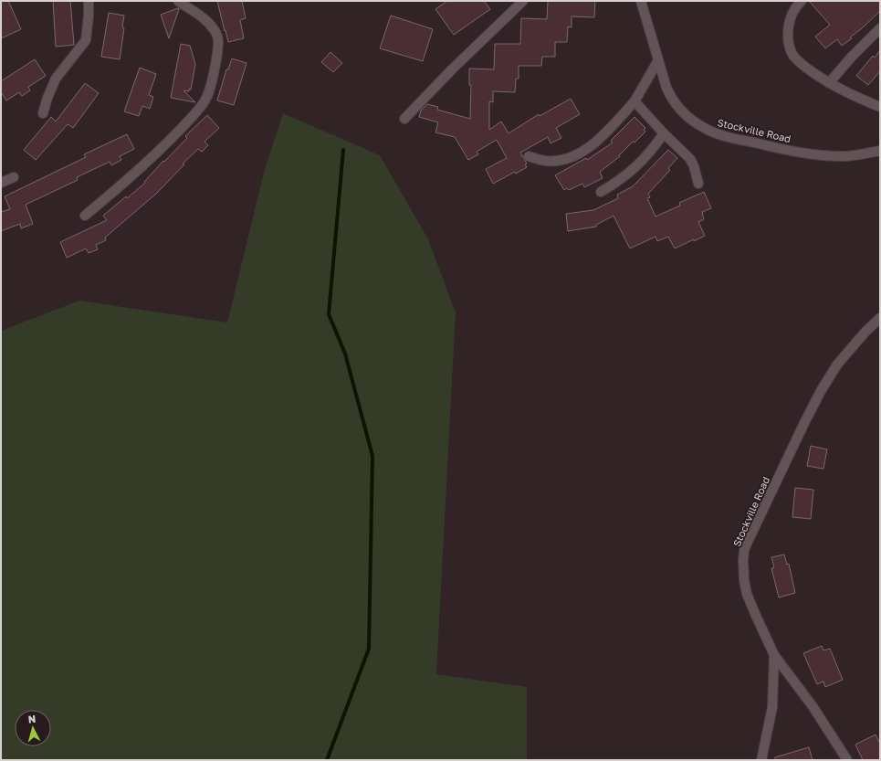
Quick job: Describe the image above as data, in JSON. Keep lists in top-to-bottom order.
{
  "streets": {
    "street": ["Stockville Road"]
  },
  "north": "top"
}
